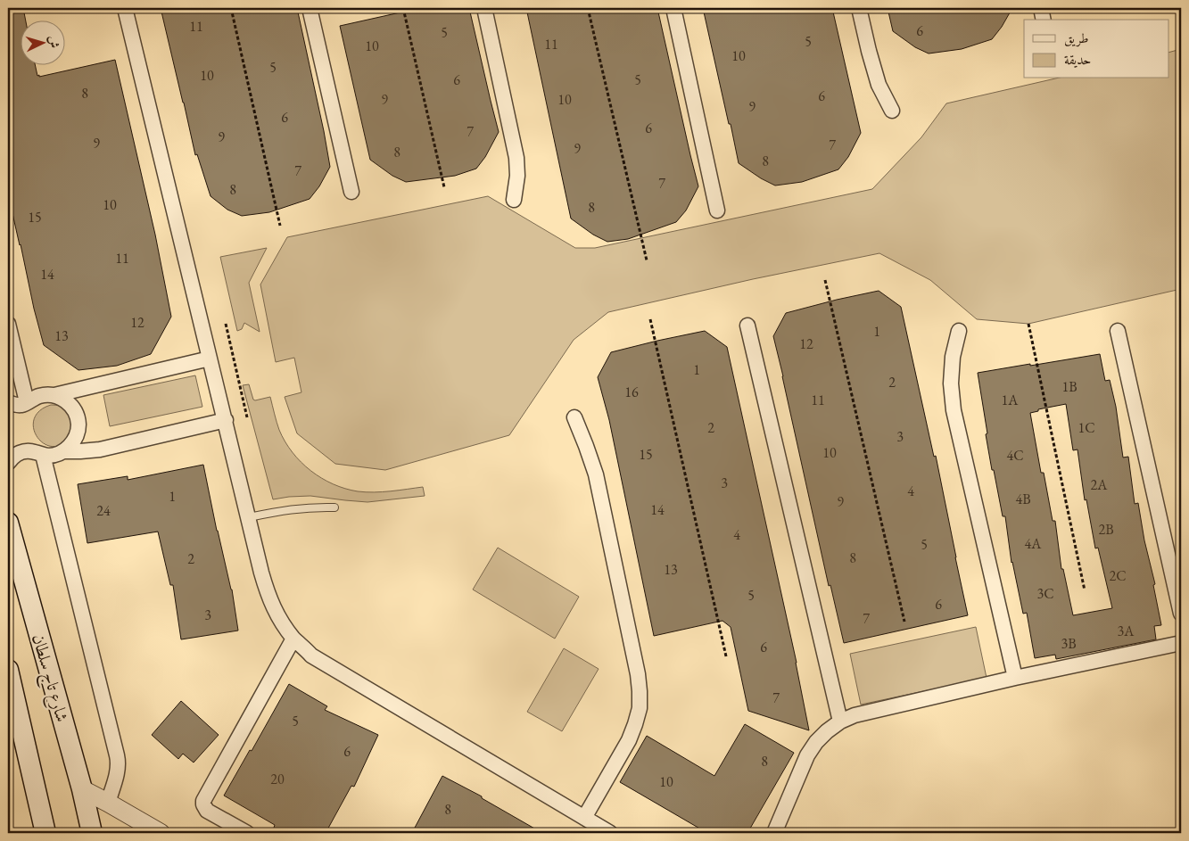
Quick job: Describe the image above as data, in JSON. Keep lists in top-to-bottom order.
{
  "streets": {
    "main road": ["شارع تاج سلطان"]
  },
  "house_numbers": [
    "11",
    "6",
    "5",
    "5",
    "11",
    "10",
    "10",
    "5",
    "10",
    "6",
    "5",
    "8",
    "6",
    "9",
    "10",
    "9",
    "6",
    "6",
    "7",
    "9",
    "9",
    "7",
    "9",
    "8",
    "8",
    "7",
    "7",
    "8",
    "10",
    "8",
    "15",
    "11",
    "14",
    "12",
    "1",
    "13",
    "12",
    "1",
    "2",
    "1B",
    "16",
    "11",
    "1A",
    "2",
    "1C",
    "3",
    "10",
    "15",
    "4C",
    "3",
    "2A",
    "4",
    "1",
    "4B",
    "9",
    "14",
    "24",
    "2B",
    "4",
    "4A",
    "5",
    "8",
    "2",
    "13",
    "2C",
    "3C",
    "5",
    "6",
    "3",
    "7",
    "3A",
    "3B",
    "6",
    "7",
    "5",
    "6",
    "8",
    "20",
    "10",
    "8"
  ],
  "legend": ["طريق", "حديقة"],
  "north": "right"
}
